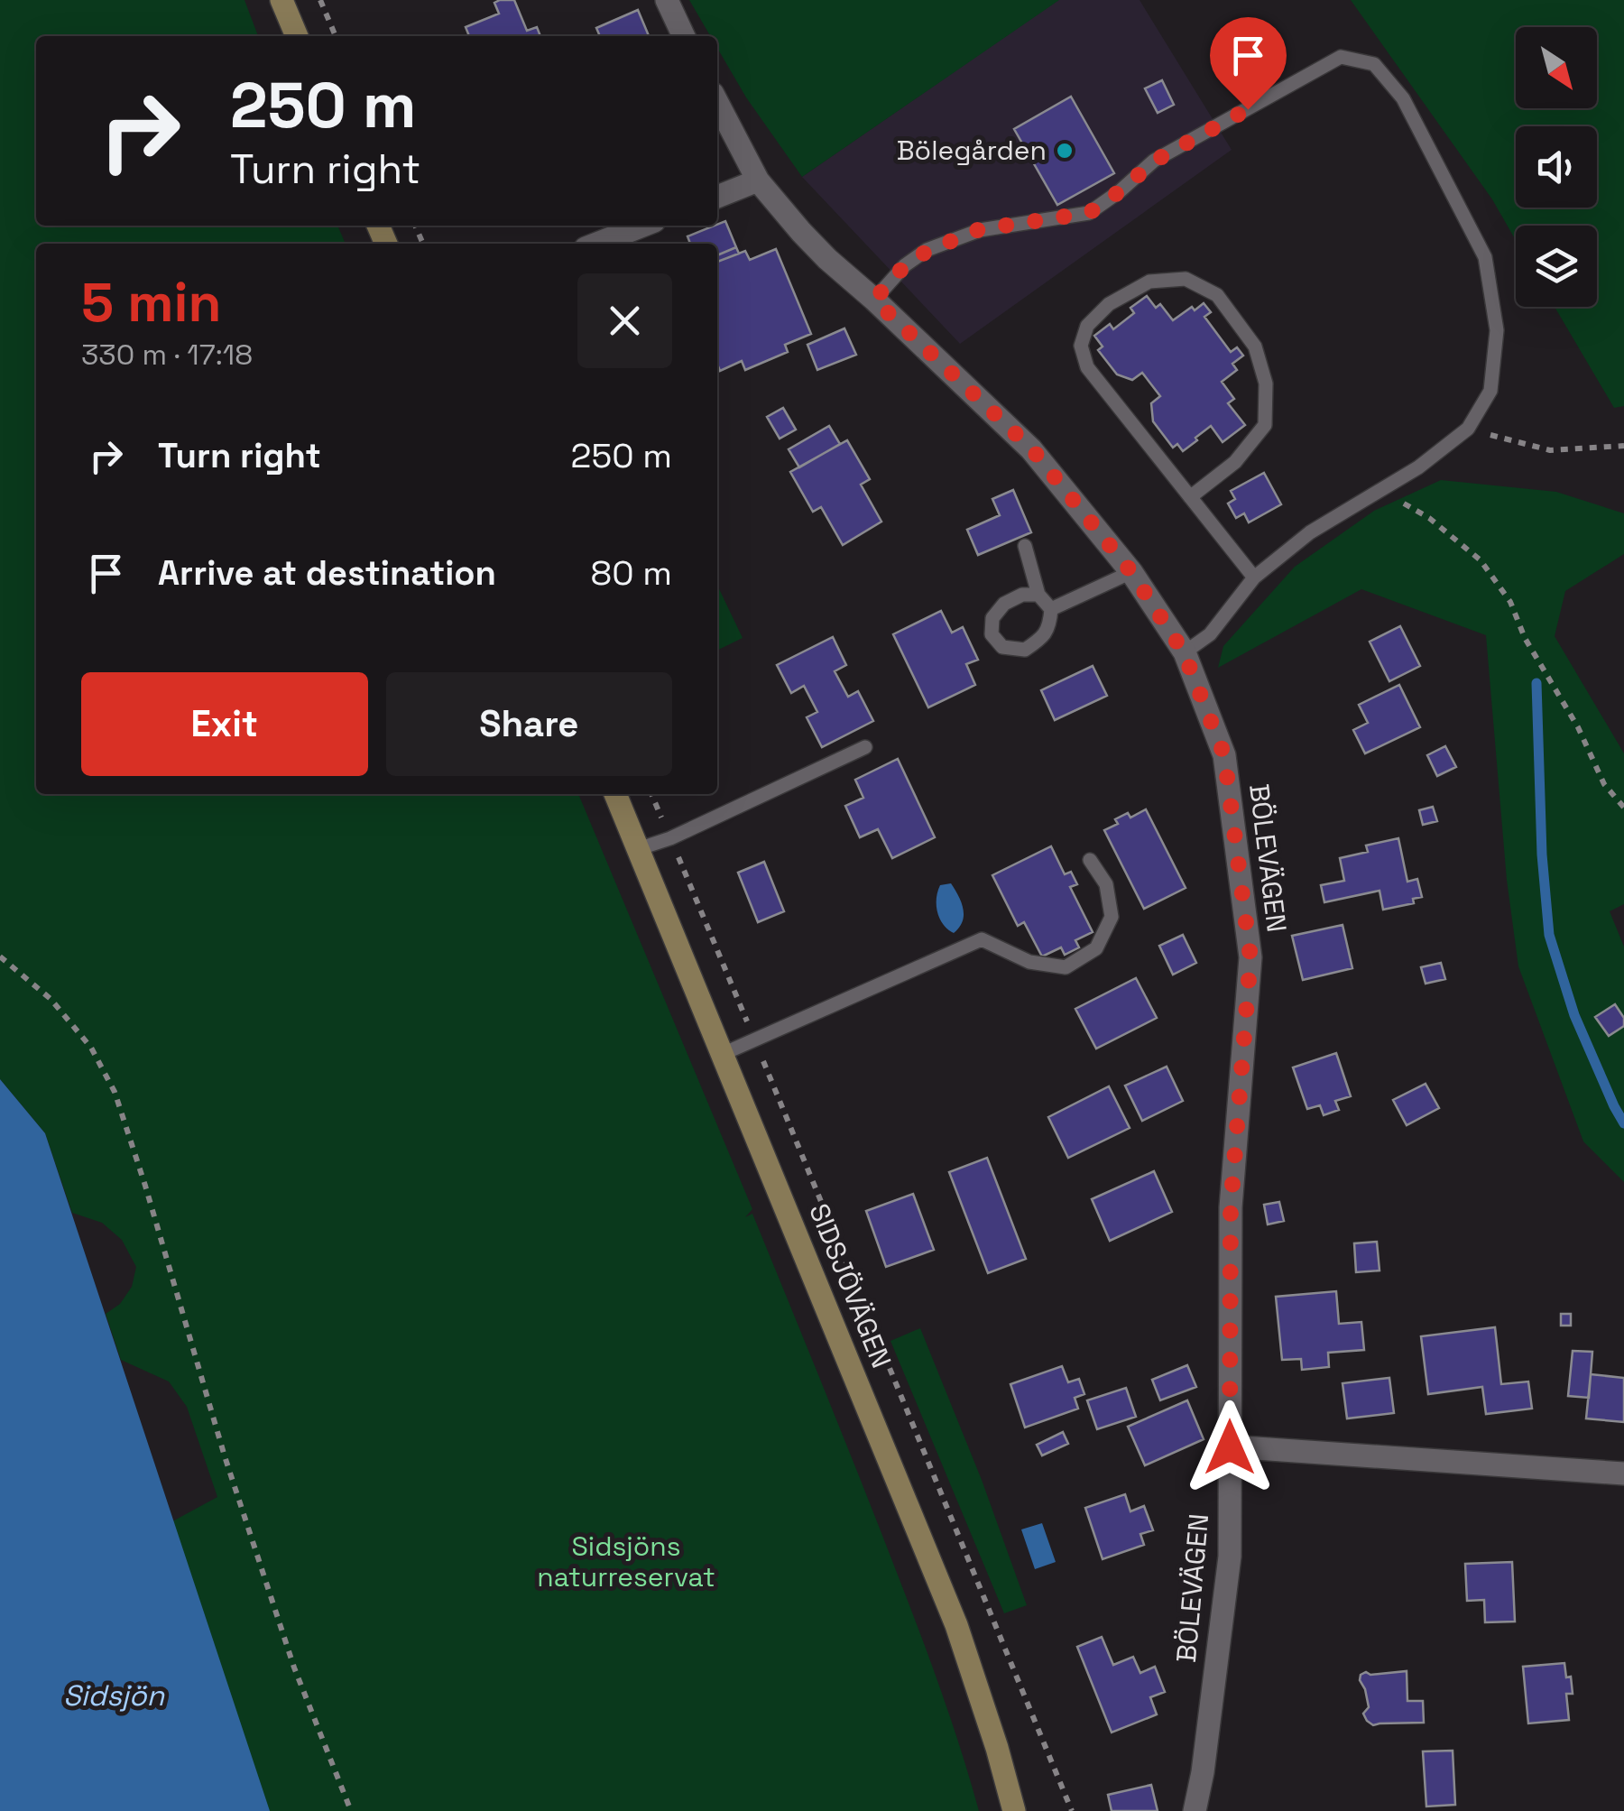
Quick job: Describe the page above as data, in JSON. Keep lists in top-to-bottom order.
{
  "streets": {
    "main road": ["SIDSJÖVÄGEN"],
    "street": ["BÖLEVÄGEN"]
  },
  "water": ["Sidsjön"],
  "parks": ["Sidsjöns naturreservat"],
  "places": ["Bölegården"],
  "north": "bottom right",
  "page": {
    "turn": ["250 m", "Turn right"],
    "heading": ["5 min", "330 m · 17:18"],
    "list": [
      {
        "name": "Turn right",
        "value": "250 m"
      },
      {
        "name": "Arrive at destination",
        "value": "80 m"
      }
    ],
    "buttons": ["Exit", "Share"]
  }
}
